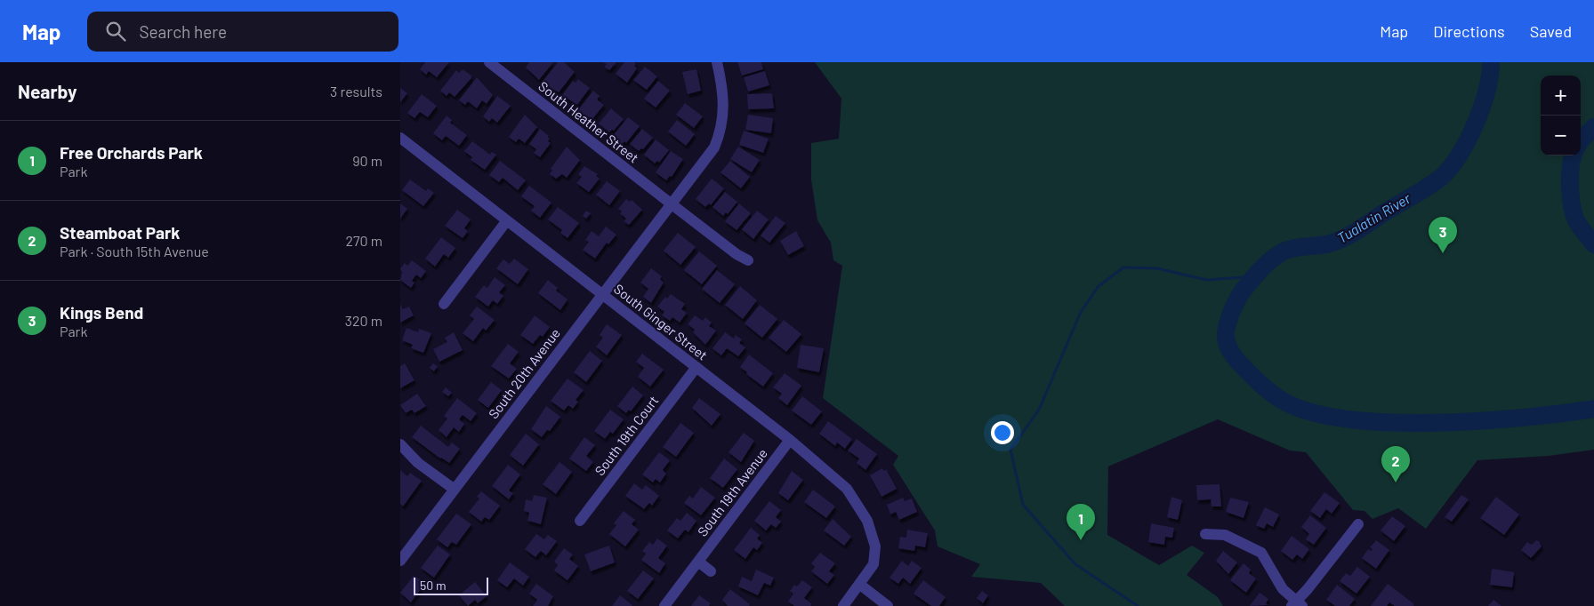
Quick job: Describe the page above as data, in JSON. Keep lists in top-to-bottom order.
{
  "streets": {
    "street": [
      "South Heather Street",
      "South Ginger Street",
      "South 20th Avenue",
      "South 19th Court",
      "South 19th Avenue"
    ]
  },
  "crossings": [
    ["South Heather Street", "South 20th Avenue"],
    ["South Ginger Street", "South 20th Avenue"],
    ["South Ginger Street", "South 19th Court"],
    ["South Ginger Street", "South 19th Avenue"]
  ],
  "water": ["Tualatin River"],
  "scale_bar": "50 m",
  "page": {
    "header": "Map",
    "search": "Search here",
    "nav": ["Map", "Directions", "Saved"],
    "heading": ["Nearby", "3 results"],
    "map_buttons": ["+", "−"],
    "list": [
      {
        "mark": "1",
        "name": "Free Orchards Park",
        "note": "Park",
        "value": "90 m"
      },
      {
        "mark": "2",
        "name": "Steamboat Park",
        "note": "Park · South 15th Avenue",
        "value": "270 m"
      },
      {
        "mark": "3",
        "name": "Kings Bend",
        "note": "Park",
        "value": "320 m"
      }
    ],
    "pins": ["3", "2", "1"],
    "scale": "50 m"
  }
}
